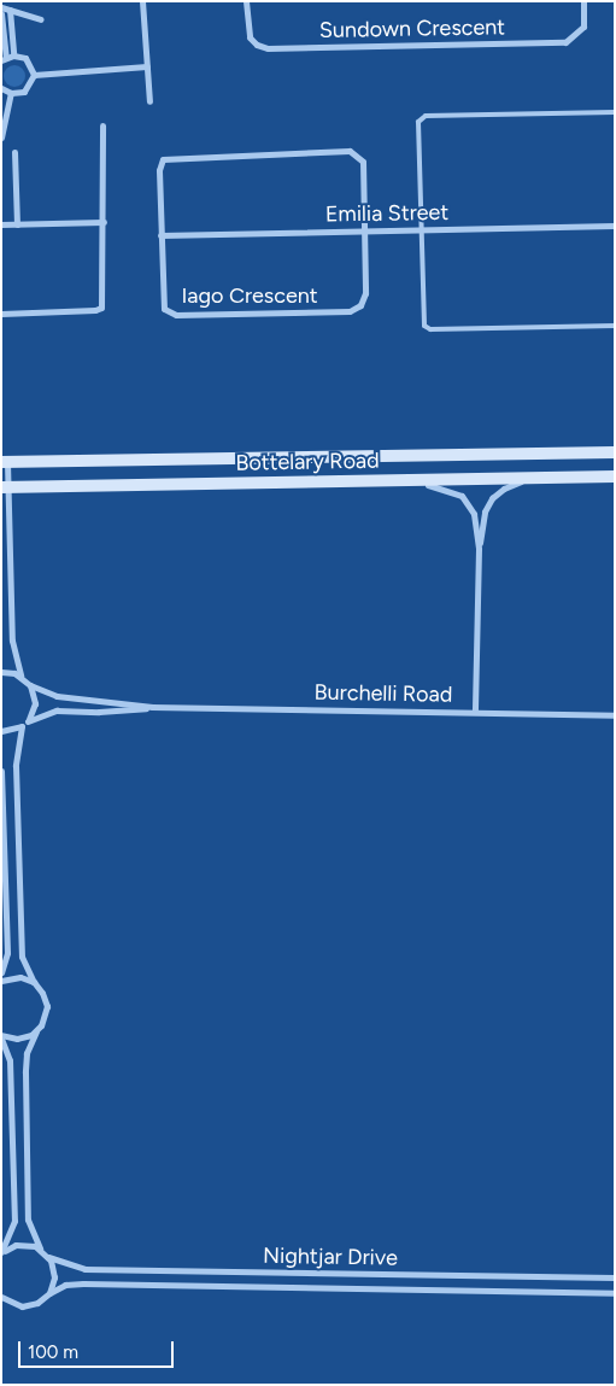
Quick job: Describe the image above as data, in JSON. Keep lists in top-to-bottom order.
{
  "streets": {
    "main road": ["Bottelary Road"],
    "street": [
      "Sundown Crescent",
      "Emilia Street",
      "Iago Crescent",
      "Burchelli Road",
      "Nightjar Drive"
    ]
  },
  "crossings": [
    ["Emilia Street", "Iago Crescent"]
  ],
  "scale_bar": "100 m"
}
